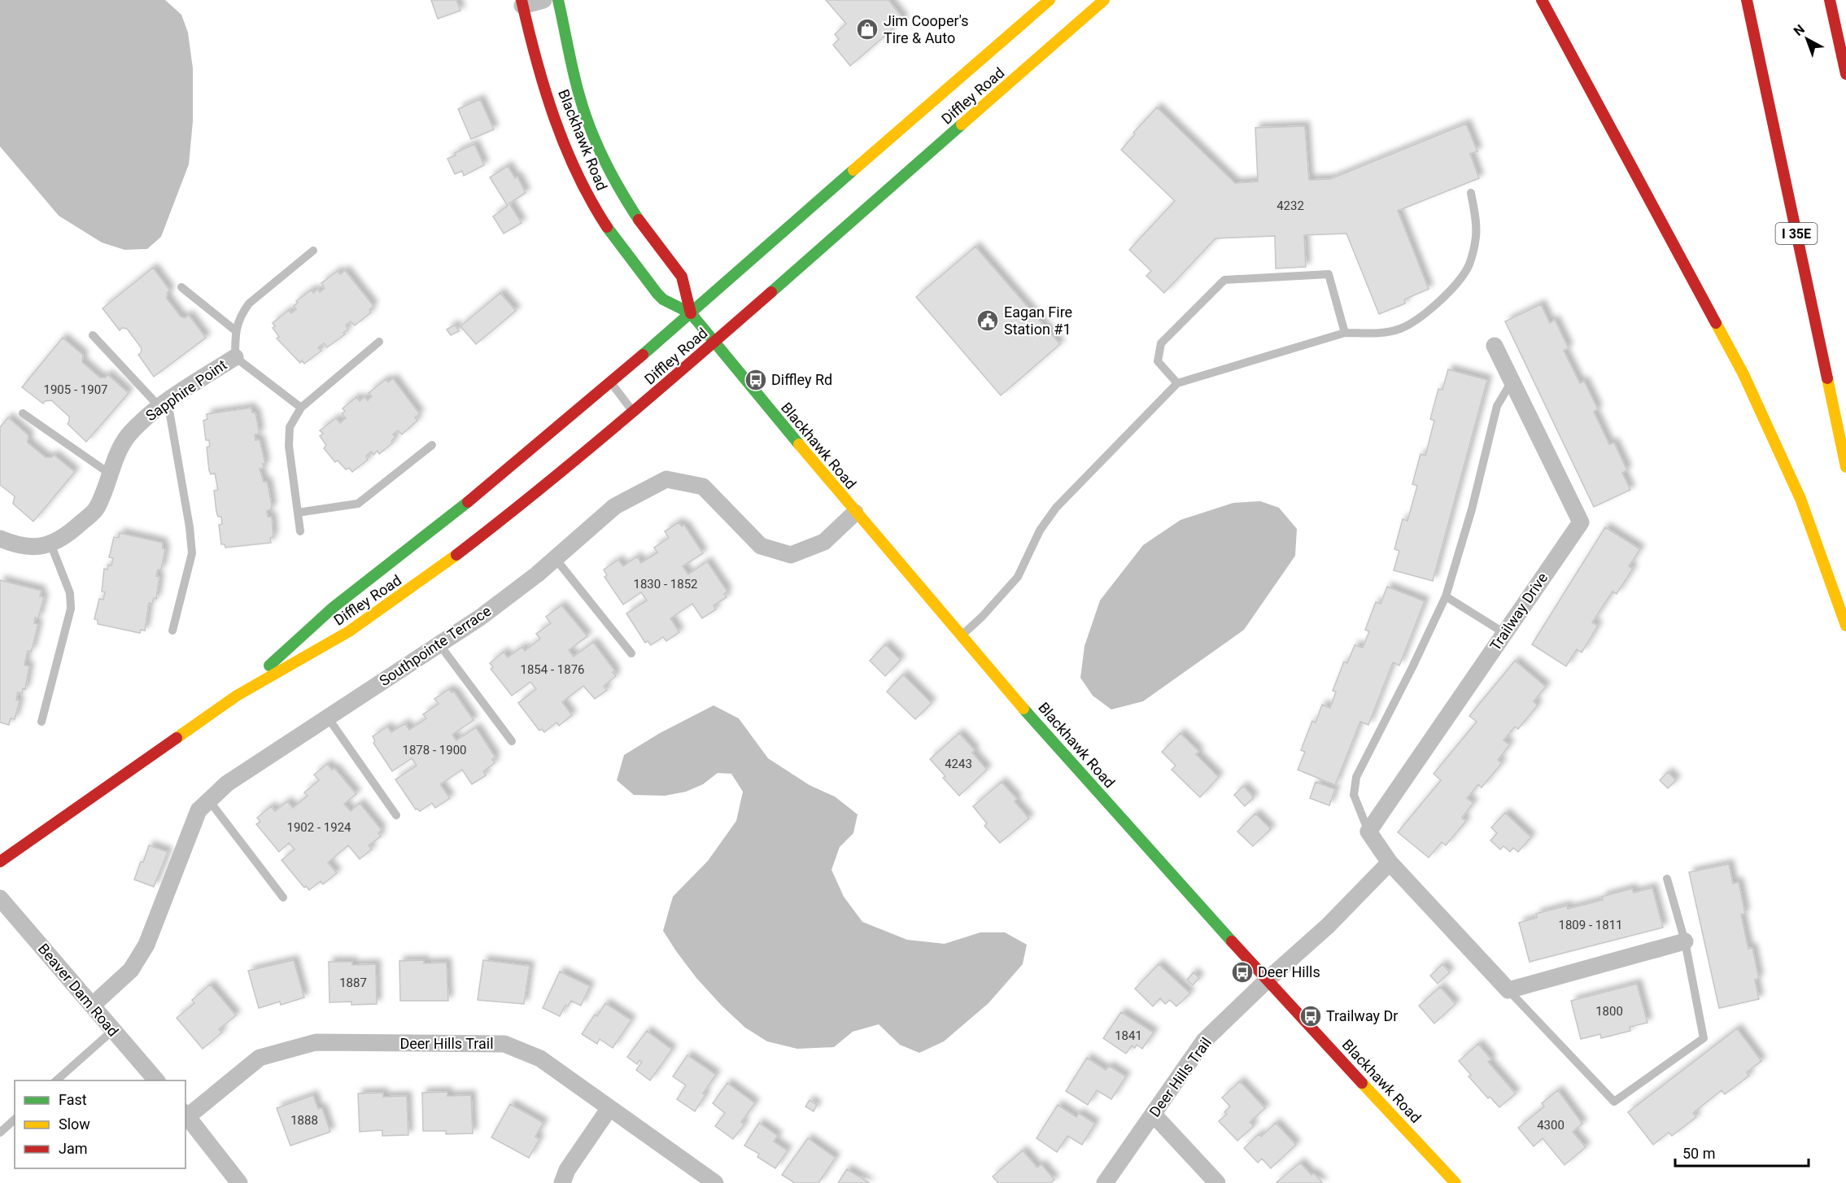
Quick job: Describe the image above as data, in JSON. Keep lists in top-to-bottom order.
{
  "streets": {
    "main road": ["Diffley Road", "Blackhawk Road", "I 35E"],
    "street": [
      "Sapphire Point",
      "Trailway Drive",
      "Southpointe Terrace",
      "Beaver Dam Road",
      "Deer Hills Trail"
    ]
  },
  "crossings": [
    ["Diffley Road", "Blackhawk Road"],
    ["Blackhawk Road", "Southpointe Terrace"],
    ["Blackhawk Road", "Deer Hills Trail"],
    ["Southpointe Terrace", "Beaver Dam Road"]
  ],
  "places": {
    "shop": ["Jim Cooper's Tire & Auto"],
    "public building": ["Eagan Fire Station #1"],
    "bus stop": ["Diffley Rd", "Deer Hills", "Trailway Dr"]
  },
  "house_numbers": [
    "4232",
    "1905 - 1907",
    "1830 - 1852",
    "1854 - 1876",
    "1878 - 1900",
    "4243",
    "1902 - 1924",
    "1809 - 1811",
    "1887",
    "1800",
    "1841",
    "1888",
    "4300"
  ],
  "legend": ["Fast", "Slow", "Jam"],
  "scale_bar": "50 m",
  "north": "top left"
}
